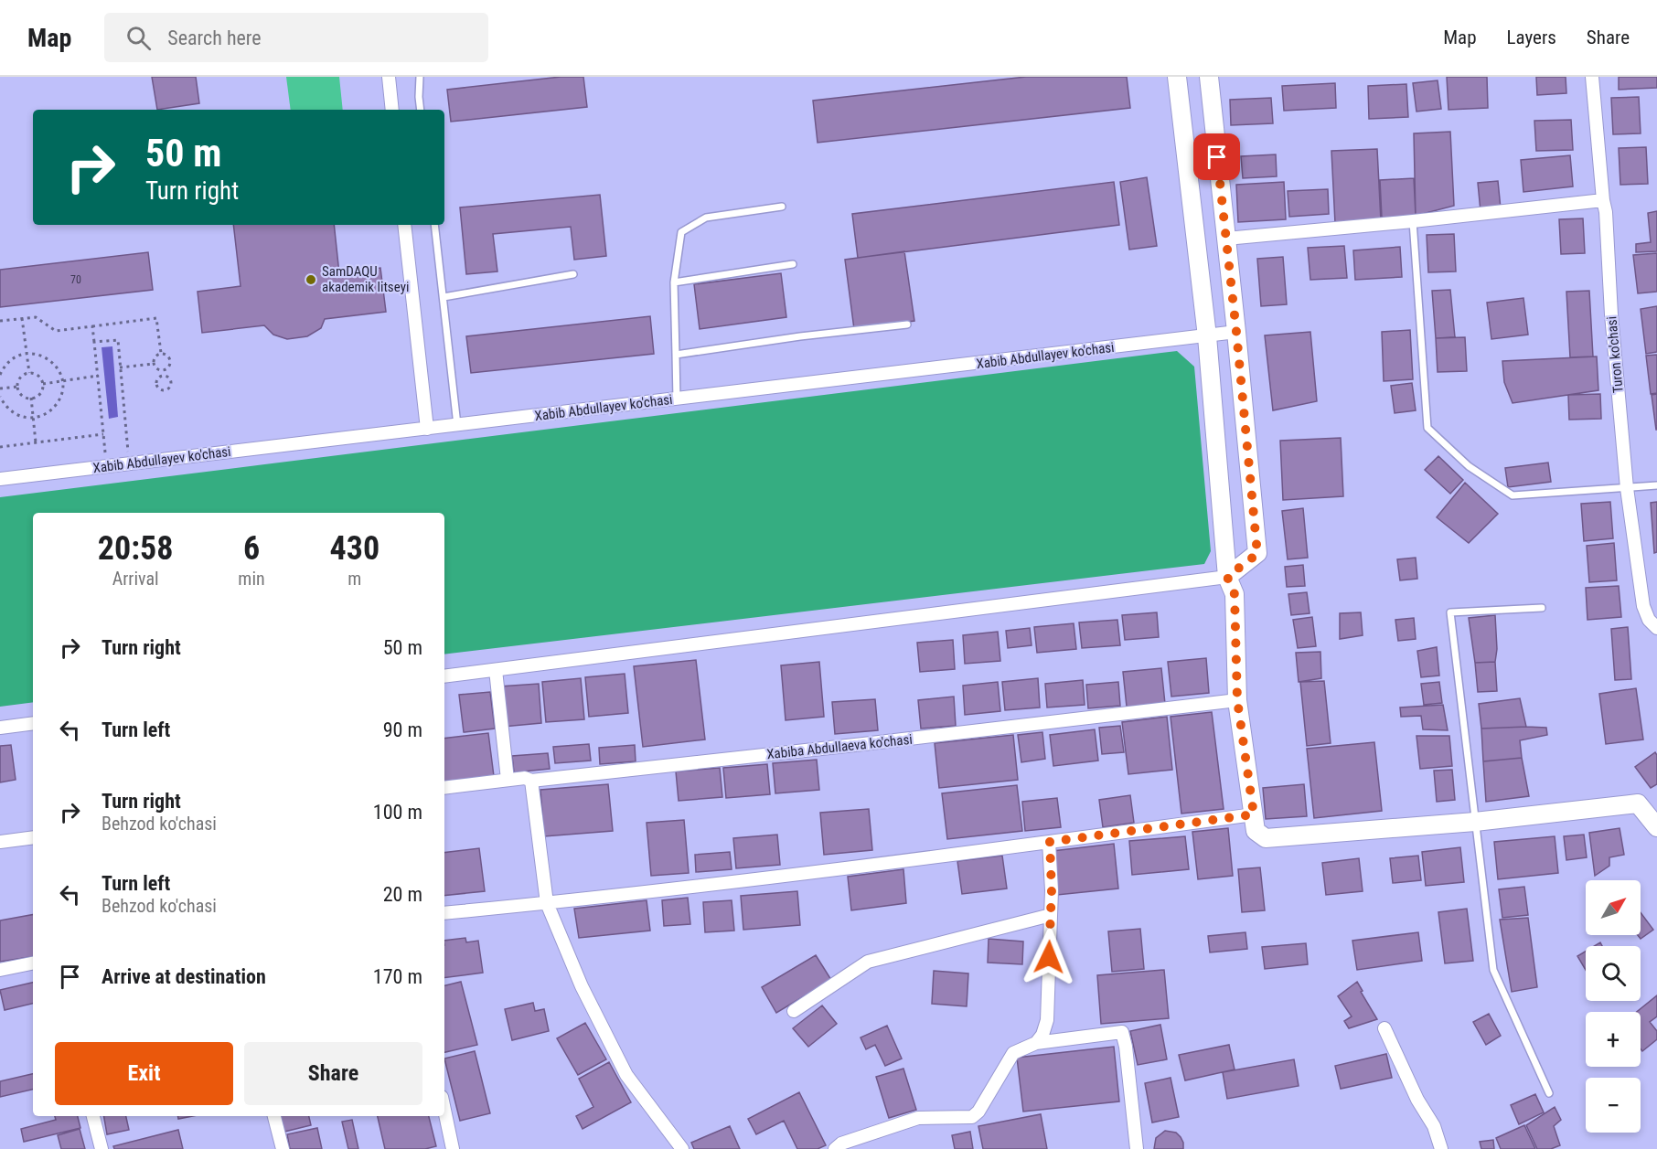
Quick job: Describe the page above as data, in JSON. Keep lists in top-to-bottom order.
{
  "streets": {
    "street": ["Turon ko'chasi", "Xabib Abdullayev ko'chasi", "Xabiba Abdullaeva ko'chasi"]
  },
  "places": ["SamDAQU akademik litseyi"],
  "house_numbers": ["70"],
  "north": "top right",
  "page": {
    "header": "Map",
    "search": "Search here",
    "nav": ["Map", "Layers", "Share"],
    "turn": ["50 m", "Turn right"],
    "eta": [
      "20:58",
      "Arrival",
      "6",
      "min",
      "430",
      "m"
    ],
    "list": [
      {
        "name": "Turn right",
        "value": "50 m"
      },
      {
        "name": "Turn left",
        "value": "90 m"
      },
      {
        "name": "Turn right",
        "note": "Behzod ko'chasi",
        "value": "100 m"
      },
      {
        "name": "Turn left",
        "note": "Behzod ko'chasi",
        "value": "20 m"
      },
      {
        "name": "Arrive at destination",
        "value": "170 m"
      }
    ],
    "map_buttons": ["+", "−"],
    "buttons": ["Exit", "Share"]
  }
}
